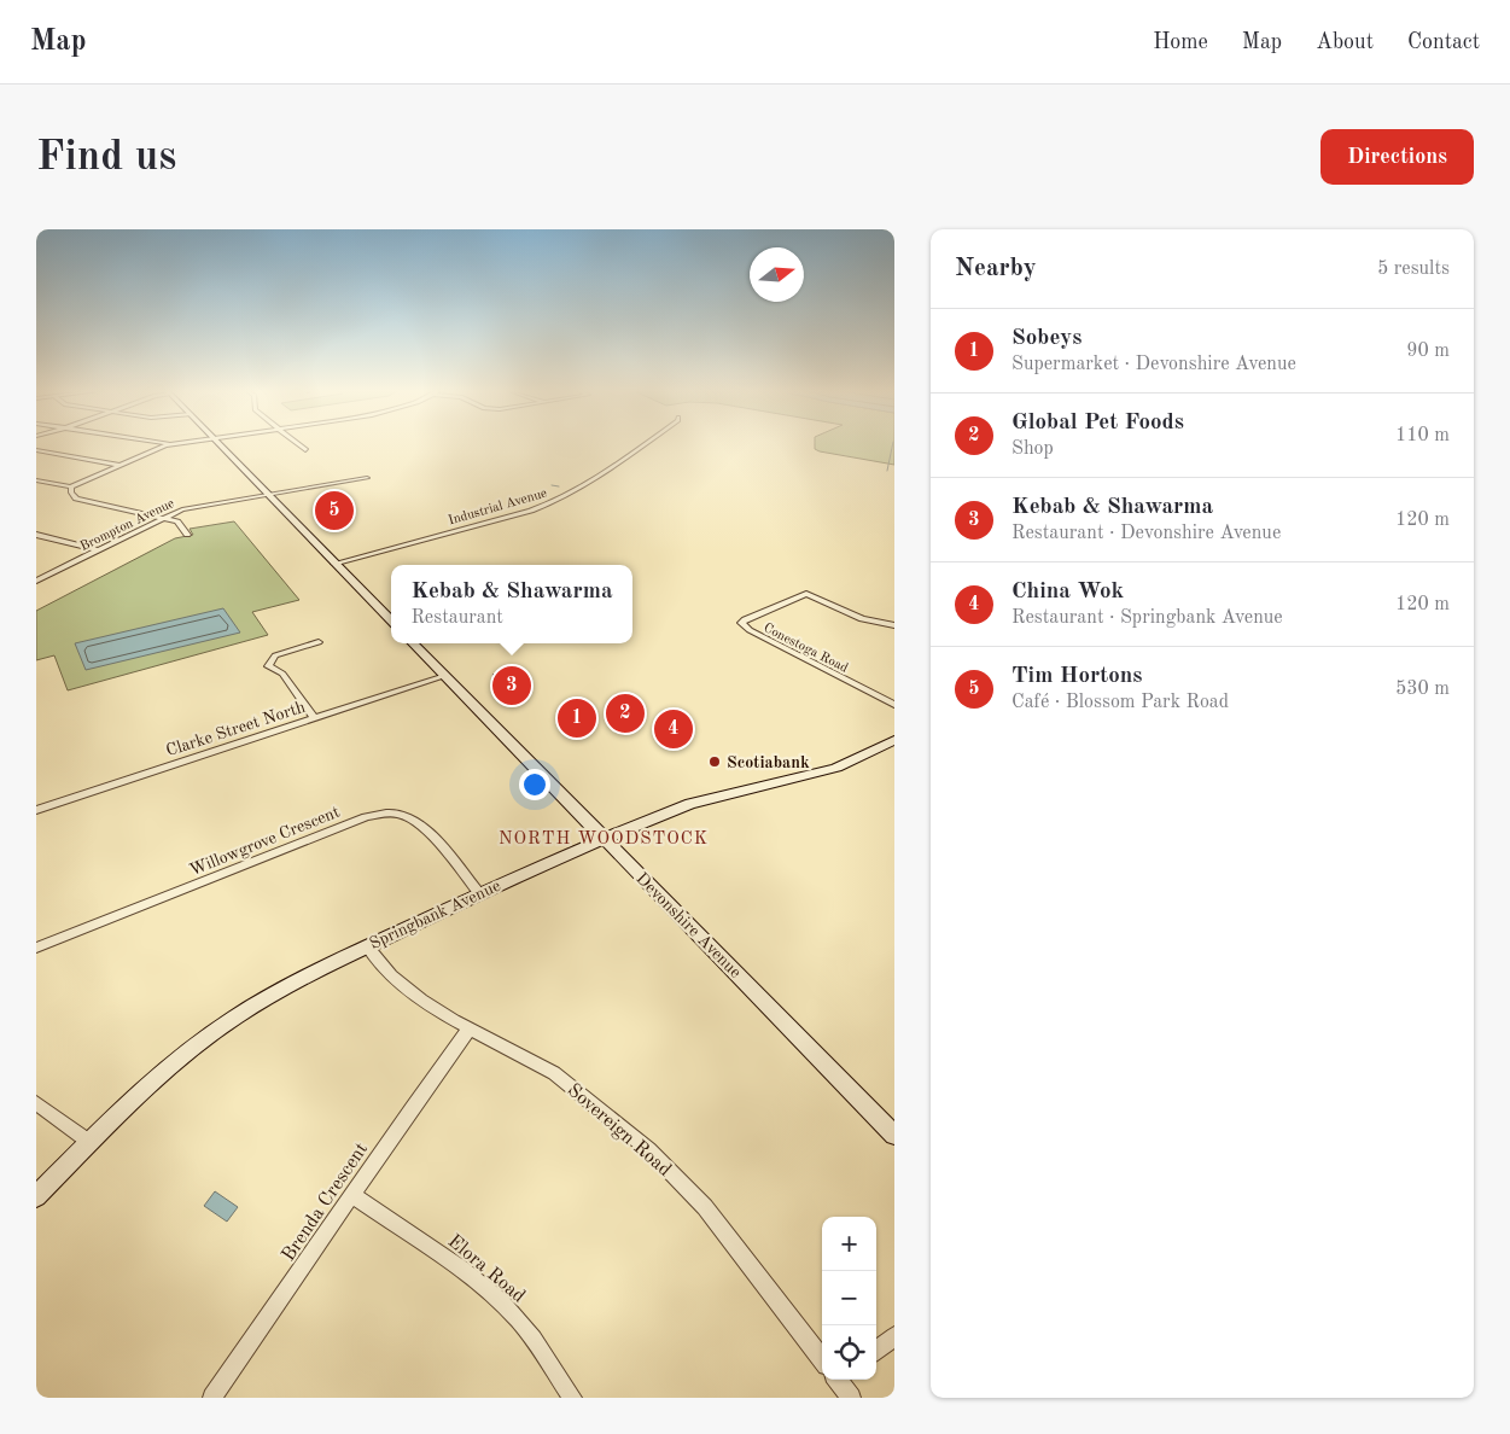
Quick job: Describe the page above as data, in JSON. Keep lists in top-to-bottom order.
{
  "streets": {
    "main road": ["Springbank Avenue", "Devonshire Avenue"],
    "street": [
      "Industrial Avenue",
      "Brompton Avenue",
      "Conestoga Road",
      "Clarke Street North",
      "Willowgrove Crescent",
      "Sovereign Road",
      "Brenda Crescent",
      "Elora Road"
    ]
  },
  "crossings": [
    ["Clarke Street North", "Devonshire Avenue"],
    ["Willowgrove Crescent", "Springbank Avenue"],
    ["Springbank Avenue", "Devonshire Avenue"],
    ["Springbank Avenue", "Sovereign Road"],
    ["Sovereign Road", "Brenda Crescent"],
    ["Brenda Crescent", "Elora Road"]
  ],
  "districts": ["NORTH WOODSTOCK"],
  "places": ["Scotiabank"],
  "north": "right",
  "page": {
    "header": "Map",
    "nav": [
      "Home",
      "Map",
      "About",
      "Contact"
    ],
    "buttons": "Directions",
    "title": "Find us",
    "heading": ["Nearby", "5 results"],
    "list": [
      {
        "mark": "1",
        "name": "Sobeys",
        "note": "Supermarket · Devonshire Avenue",
        "value": "90 m"
      },
      {
        "mark": "2",
        "name": "Global Pet Foods",
        "note": "Shop",
        "value": "110 m"
      },
      {
        "mark": "3",
        "name": "Kebab & Shawarma",
        "note": "Restaurant · Devonshire Avenue",
        "value": "120 m"
      },
      {
        "mark": "4",
        "name": "China Wok",
        "note": "Restaurant · Springbank Avenue",
        "value": "120 m"
      },
      {
        "mark": "5",
        "name": "Tim Hortons",
        "note": "Café · Blossom Park Road",
        "value": "530 m"
      }
    ],
    "pins": [
      "5",
      "3",
      "2",
      "1",
      "4"
    ],
    "popup": ["Kebab & Shawarma", "Restaurant"],
    "map_buttons": ["+", "−"]
  }
}
